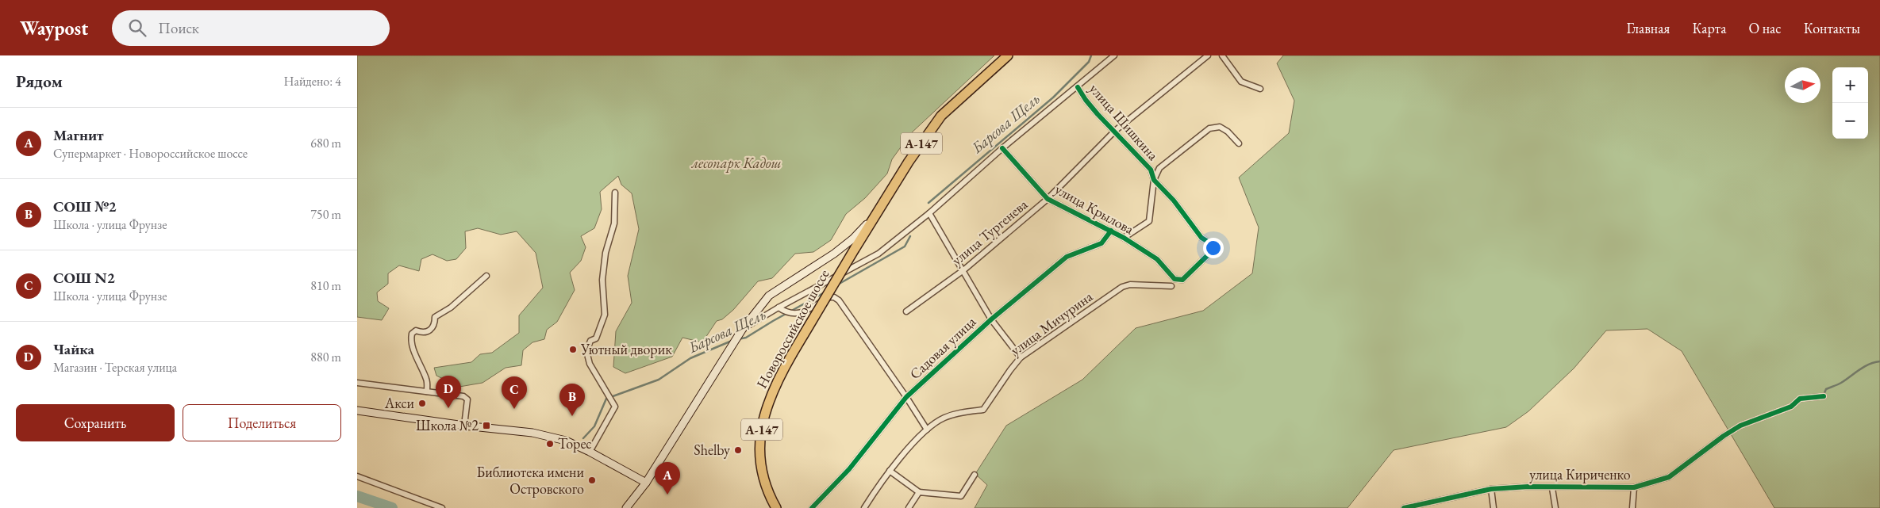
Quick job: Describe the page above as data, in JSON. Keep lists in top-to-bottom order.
{
  "streets": {
    "highway": ["А-147", "Новороссийское шоссе"],
    "street": [
      "улица Шишкина",
      "улица Крылова",
      "улица Тургенева",
      "улица Мичурина",
      "Садовая улица",
      "улица Кириченко"
    ]
  },
  "crossings": [
    ["улица Шишкина", "улица Крылова"],
    ["улица Шишкина", "улица Тургенева"],
    ["улица Крылова", "улица Тургенева"],
    ["улица Крылова", "Садовая улица"]
  ],
  "water": ["Барсова Щель"],
  "parks": ["лесопарк Кадош"],
  "places": {
    "other": [
      "Уютный дворик",
      "Акси",
      "Торес",
      "Shelby",
      "Библиотека имени Островского"
    ],
    "transit": ["Школа №2"]
  },
  "north": "right",
  "page": {
    "header": "Waypost",
    "search": "Поиск",
    "nav": [
      "Главная",
      "Карта",
      "О нас",
      "Контакты"
    ],
    "heading": ["Рядом", "Найдено: 4"],
    "map_buttons": ["+", "−"],
    "list": [
      {
        "mark": "A",
        "name": "Магнит",
        "note": "Супермаркет · Новороссийское шоссе",
        "value": "680 m"
      },
      {
        "mark": "B",
        "name": "СОШ №2",
        "note": "Школа · улица Фрунзе",
        "value": "750 m"
      },
      {
        "mark": "C",
        "name": "СОШ N2",
        "note": "Школа · улица Фрунзе",
        "value": "810 m"
      },
      {
        "mark": "D",
        "name": "Чайка",
        "note": "Магазин · Терская улица",
        "value": "880 m"
      }
    ],
    "pins": [
      "D",
      "C",
      "B",
      "A"
    ],
    "buttons": ["Сохранить", "Поделиться"]
  }
}
